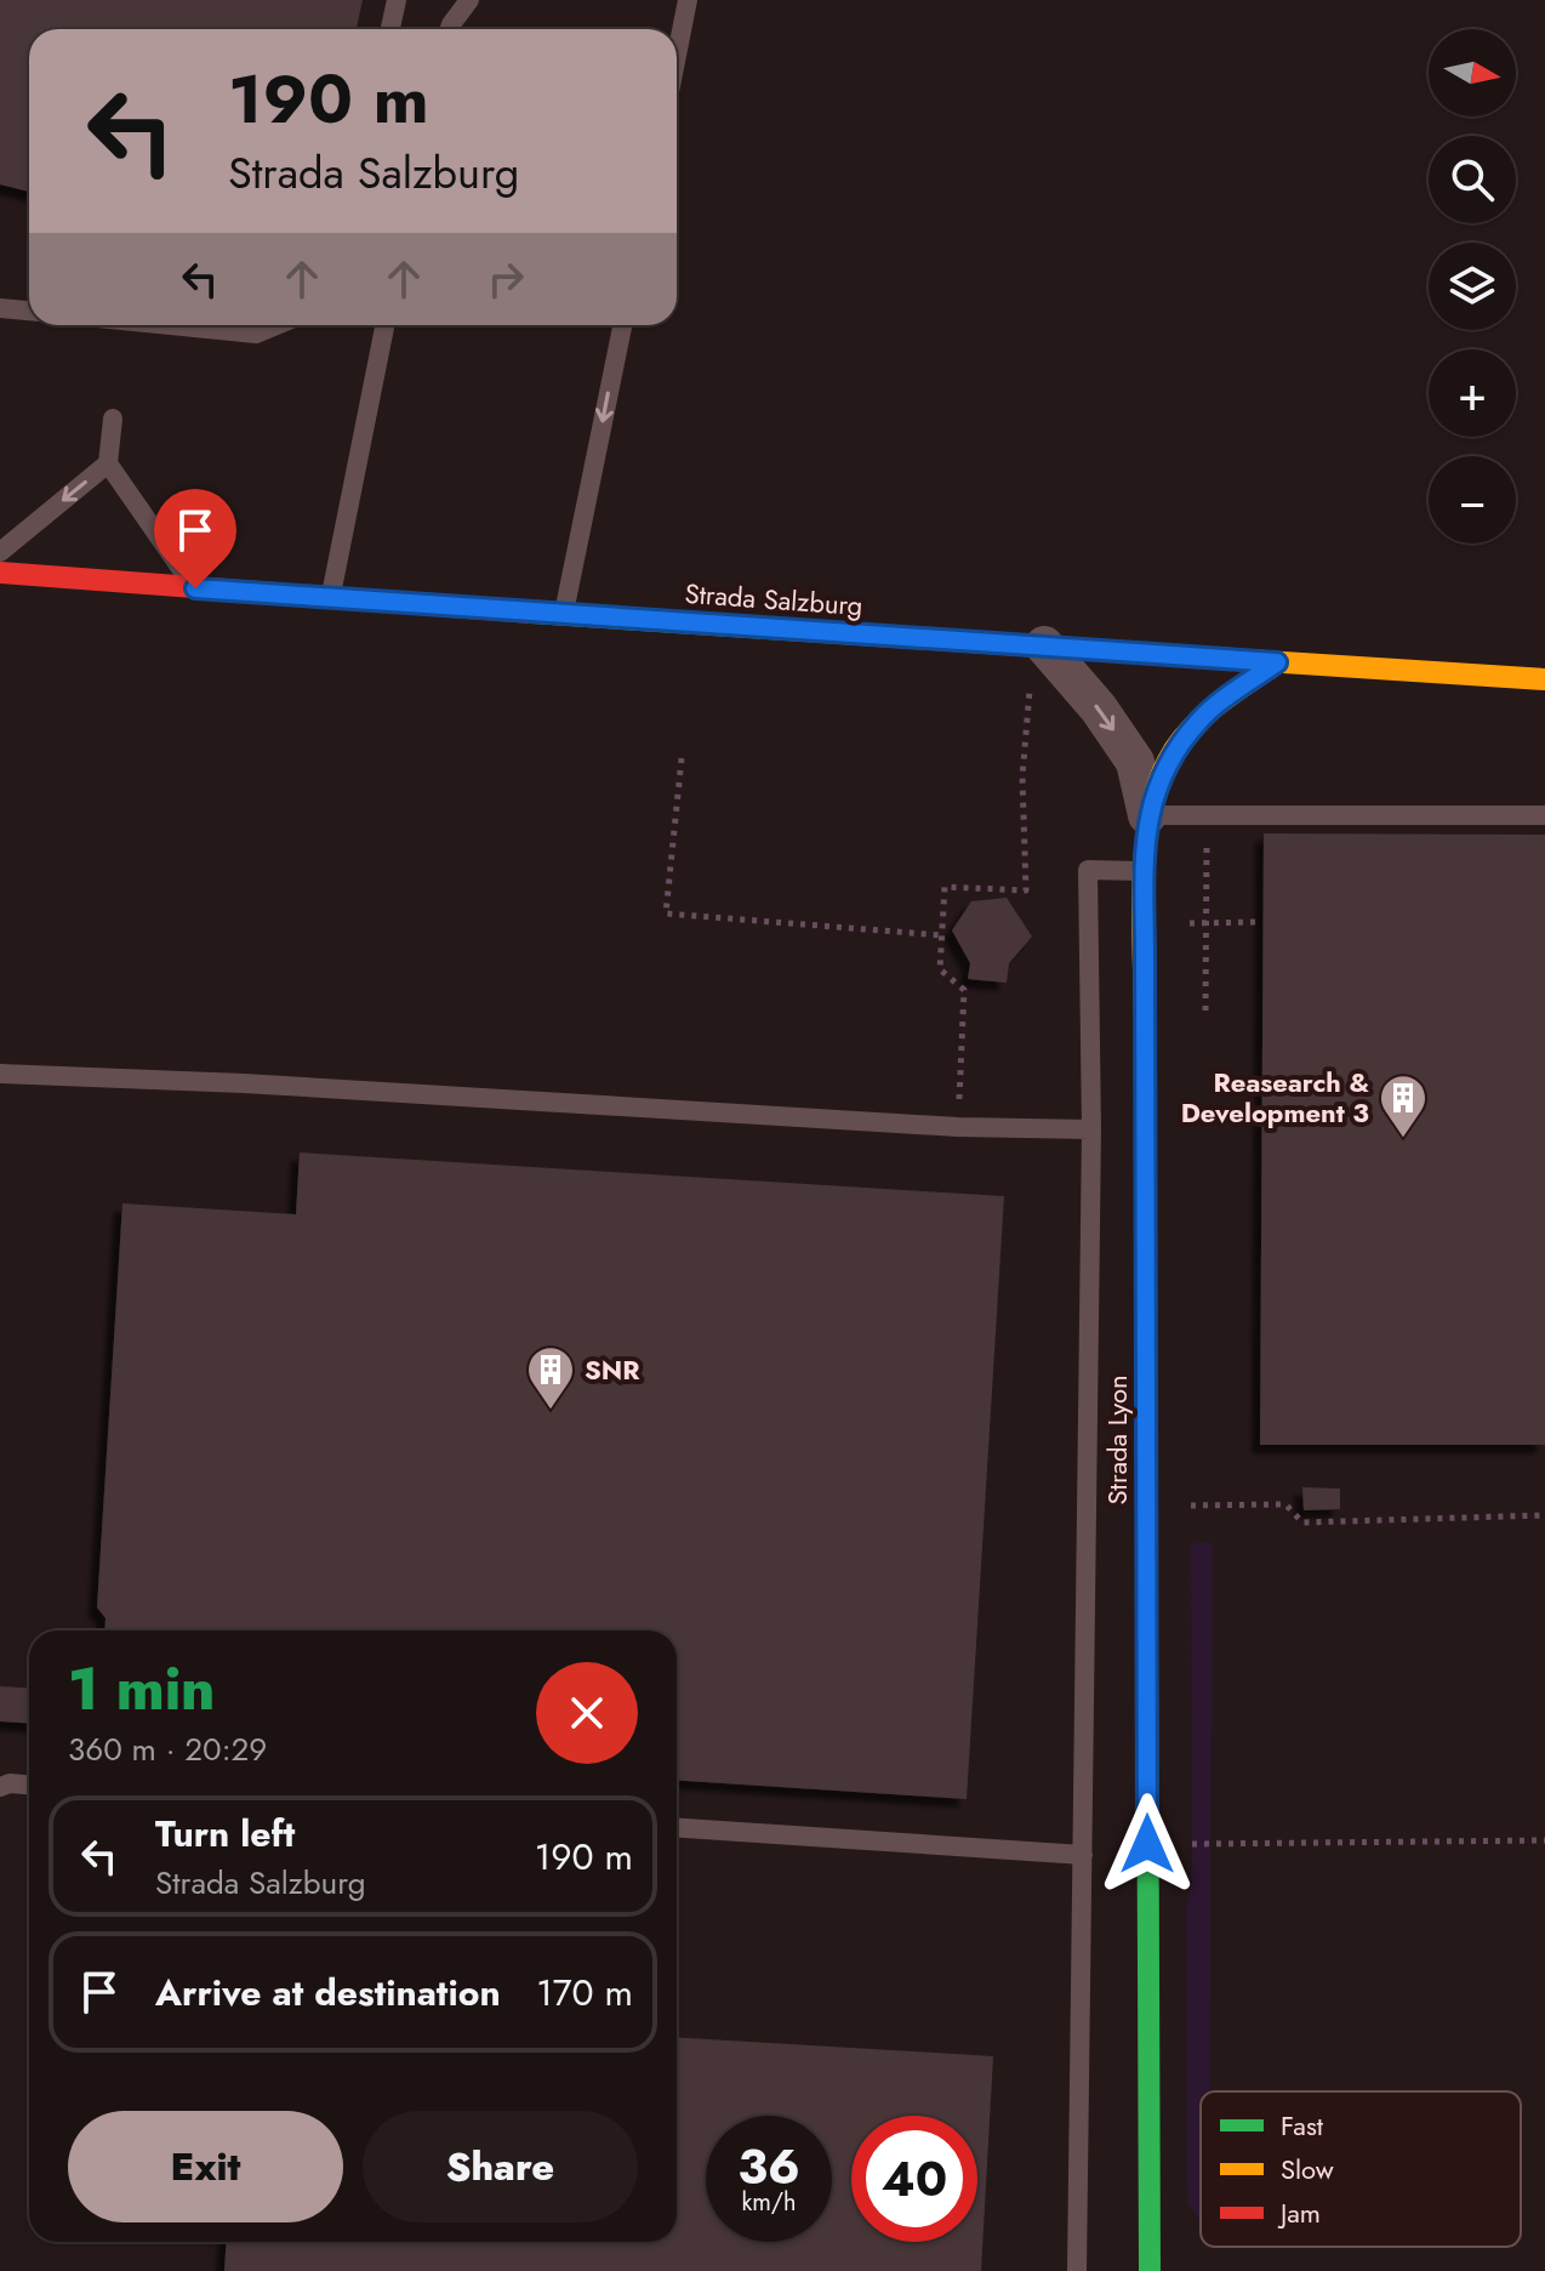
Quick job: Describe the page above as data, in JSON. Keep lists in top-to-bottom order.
{
  "streets": {
    "street": ["Strada Salzburg", "Strada Lyon"]
  },
  "crossings": [
    ["Strada Salzburg", "Strada Lyon"]
  ],
  "places": {
    "building": ["Reasearch & Development 3", "SNR"]
  },
  "legend": ["Fast", "Slow", "Jam"],
  "north": "right",
  "page": {
    "map_buttons": ["+", "−"],
    "turn": ["190 m", "Strada Salzburg"],
    "heading": ["1 min", "360 m · 20:29"],
    "list": [
      {
        "name": "Turn left",
        "note": "Strada Salzburg",
        "value": "190 m"
      },
      {
        "name": "Arrive at destination",
        "value": "170 m"
      }
    ],
    "buttons": ["Exit", "Share"],
    "speed": "36 km/h",
    "limit": "40"
  }
}
